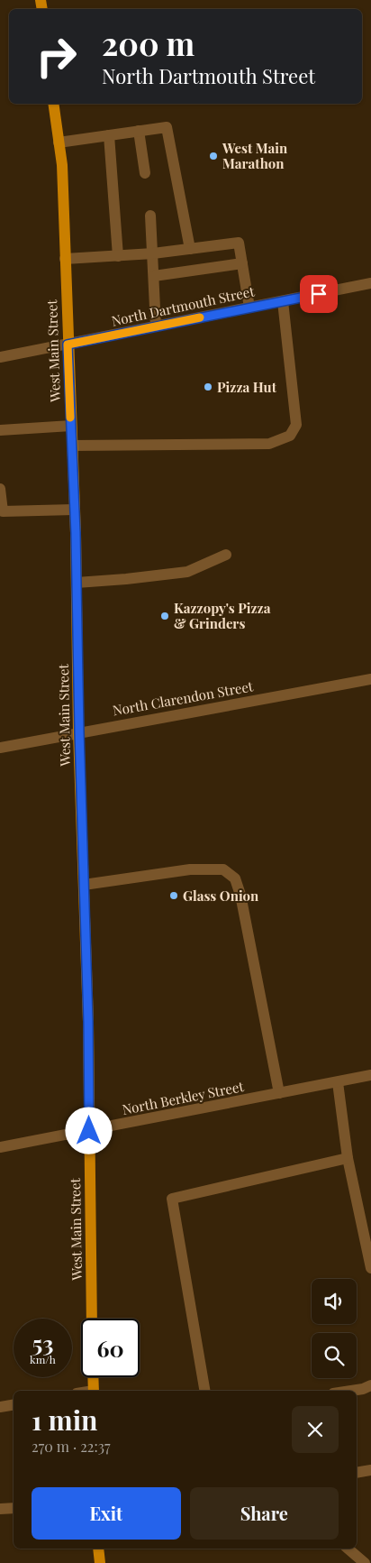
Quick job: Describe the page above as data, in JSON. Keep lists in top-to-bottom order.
{
  "streets": {
    "main road": ["West Main Street"],
    "street": ["North Dartmouth Street", "North Clarendon Street", "North Berkley Street"]
  },
  "crossings": [
    ["North Dartmouth Street", "West Main Street"],
    ["West Main Street", "North Clarendon Street"],
    ["West Main Street", "North Berkley Street"]
  ],
  "places": [
    "West Main Marathon",
    "Pizza Hut",
    "Kazzopy's Pizza & Grinders",
    "Glass Onion"
  ],
  "page": {
    "turn": ["200 m", "North Dartmouth Street"],
    "speed": "53 km/h",
    "limit": "60",
    "heading": ["1 min", "270 m · 22:37"],
    "buttons": ["Exit", "Share"]
  }
}
